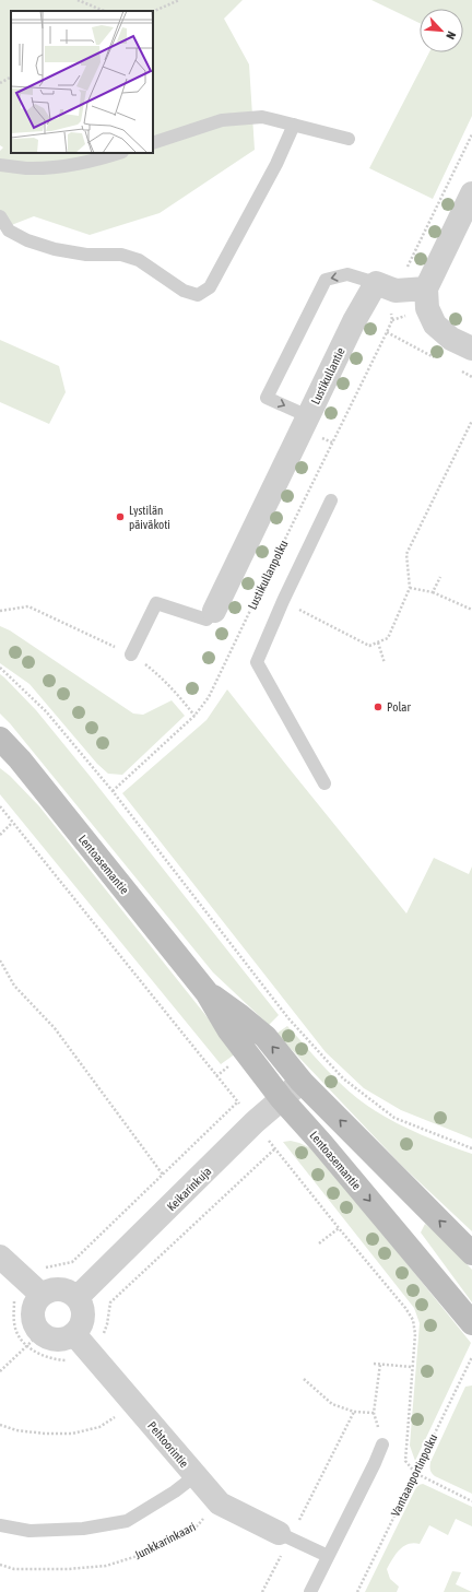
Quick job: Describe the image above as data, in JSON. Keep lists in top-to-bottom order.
{
  "streets": {
    "main road": ["Lentoasemantie"],
    "street": ["Lustikullantie", "Keikarinkuja", "Pehtoorintie"],
    "path": ["Lustikullanpolku", "Vantaanportinpolku", "Junkkarinkaari"]
  },
  "crossings": [
    ["Lentoasemantie", "Keikarinkuja"],
    ["Keikarinkuja", "Pehtoorintie"],
    ["Pehtoorintie", "Junkkarinkaari"]
  ],
  "places": ["Lystilän päiväkoti", "Polar"],
  "north": "bottom right"
}
